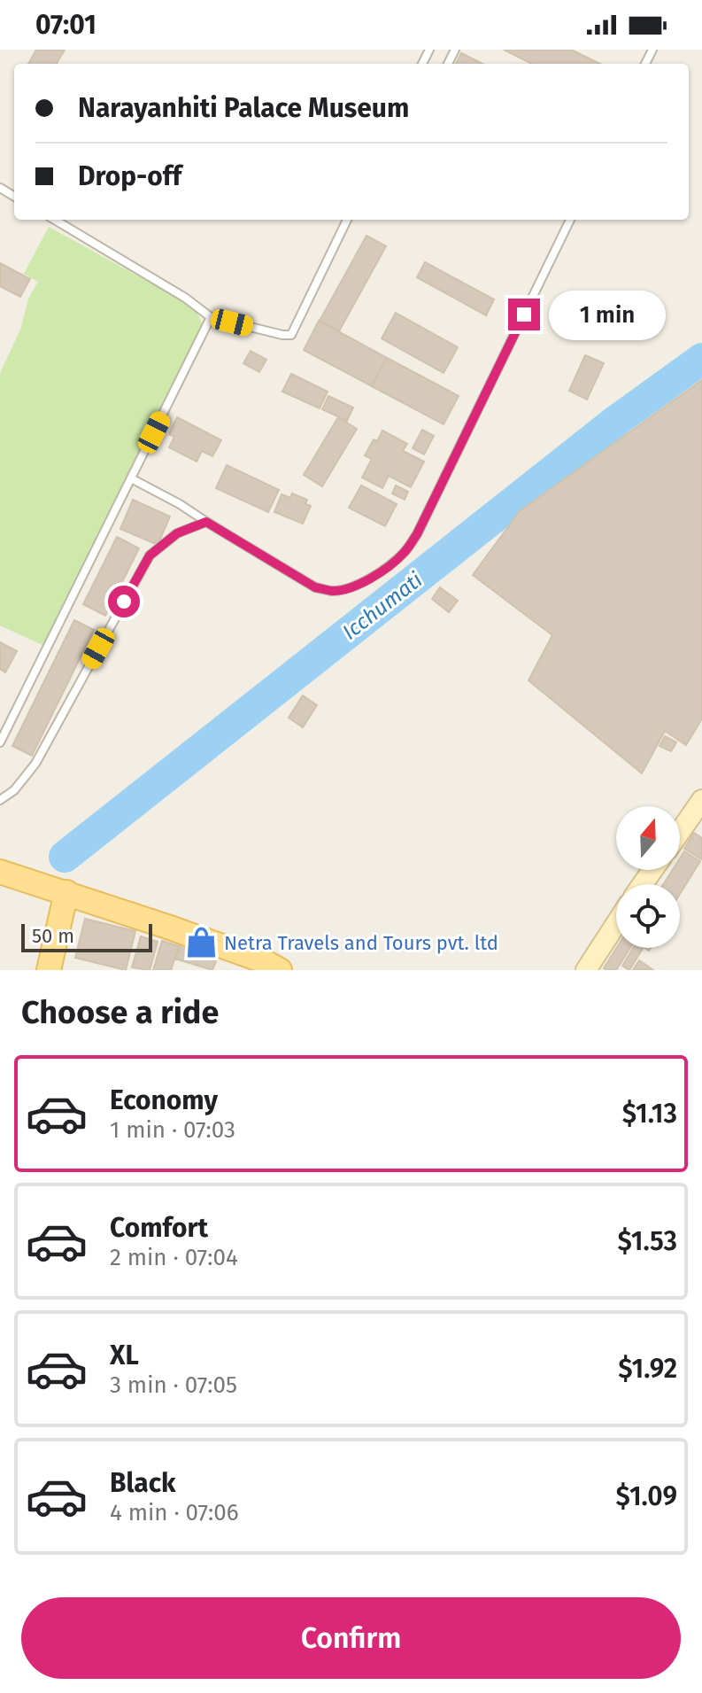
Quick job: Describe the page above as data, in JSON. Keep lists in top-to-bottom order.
{
  "water": ["Icchumati"],
  "places": {
    "shop": ["Netra Travels and Tours pvt. ltd"]
  },
  "scale_bar": "50 m",
  "north": "top",
  "page": {
    "status": "07:01",
    "banner": ["Narayanhiti Palace Museum", "Drop-off"],
    "bubble": "1 min",
    "scale": "50 m",
    "heading": "Choose a ride",
    "list": [
      {
        "name": "Economy",
        "note": "1 min · 07:03",
        "value": "$1.13"
      },
      {
        "name": "Comfort",
        "note": "2 min · 07:04",
        "value": "$1.53"
      },
      {
        "name": "XL",
        "note": "3 min · 07:05",
        "value": "$1.92"
      },
      {
        "name": "Black",
        "note": "4 min · 07:06",
        "value": "$1.09"
      }
    ],
    "buttons": "Confirm"
  }
}
